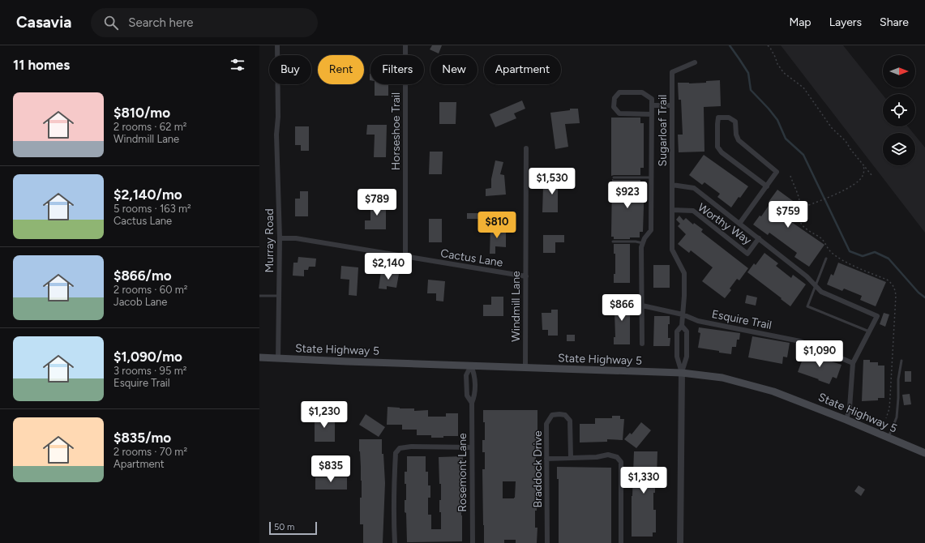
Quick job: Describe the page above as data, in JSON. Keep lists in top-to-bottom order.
{
  "streets": {
    "main road": ["State Highway 5"],
    "street": [
      "Sugarloaf Trail",
      "Horseshoe Trail",
      "Worthy Way",
      "Murray Road",
      "Cactus Lane",
      "Windmill Lane",
      "Esquire Trail",
      "Braddock Drive",
      "Rosemont Lane"
    ]
  },
  "crossings": [
    ["Sugarloaf Trail", "Worthy Way"],
    ["Sugarloaf Trail", "Esquire Trail"],
    ["Sugarloaf Trail", "State Highway 5"],
    ["Horseshoe Trail", "Cactus Lane"],
    ["Worthy Way", "Esquire Trail"],
    ["Worthy Way", "State Highway 5"],
    ["Murray Road", "Cactus Lane"],
    ["Murray Road", "State Highway 5"],
    ["Cactus Lane", "Windmill Lane"],
    ["Windmill Lane", "State Highway 5"],
    ["State Highway 5", "Rosemont Lane"]
  ],
  "scale_bar": "50 m",
  "north": "right",
  "page": {
    "header": "Casavia",
    "search": "Search here",
    "nav": ["Map", "Layers", "Share"],
    "heading": "11 homes",
    "chip": [
      "Buy",
      "Rent",
      "Filters",
      "New",
      "Apartment"
    ],
    "list": [
      {
        "name": "$810/mo",
        "note": "2 rooms · 62 m² · Windmill Lane"
      },
      {
        "name": "$2,140/mo",
        "note": "5 rooms · 163 m² · Cactus Lane"
      },
      {
        "name": "$866/mo",
        "note": "2 rooms · 60 m² · Jacob Lane"
      },
      {
        "name": "$1,090/mo",
        "note": "3 rooms · 95 m² · Esquire Trail"
      },
      {
        "name": "$835/mo",
        "note": "2 rooms · 70 m² · Apartment"
      }
    ],
    "price": [
      "$1,530",
      "$923",
      "$789",
      "$759",
      "$810",
      "$2,140",
      "$866",
      "$1,090",
      "$1,230",
      "$835",
      "$1,330"
    ],
    "scale": "50 m"
  }
}
